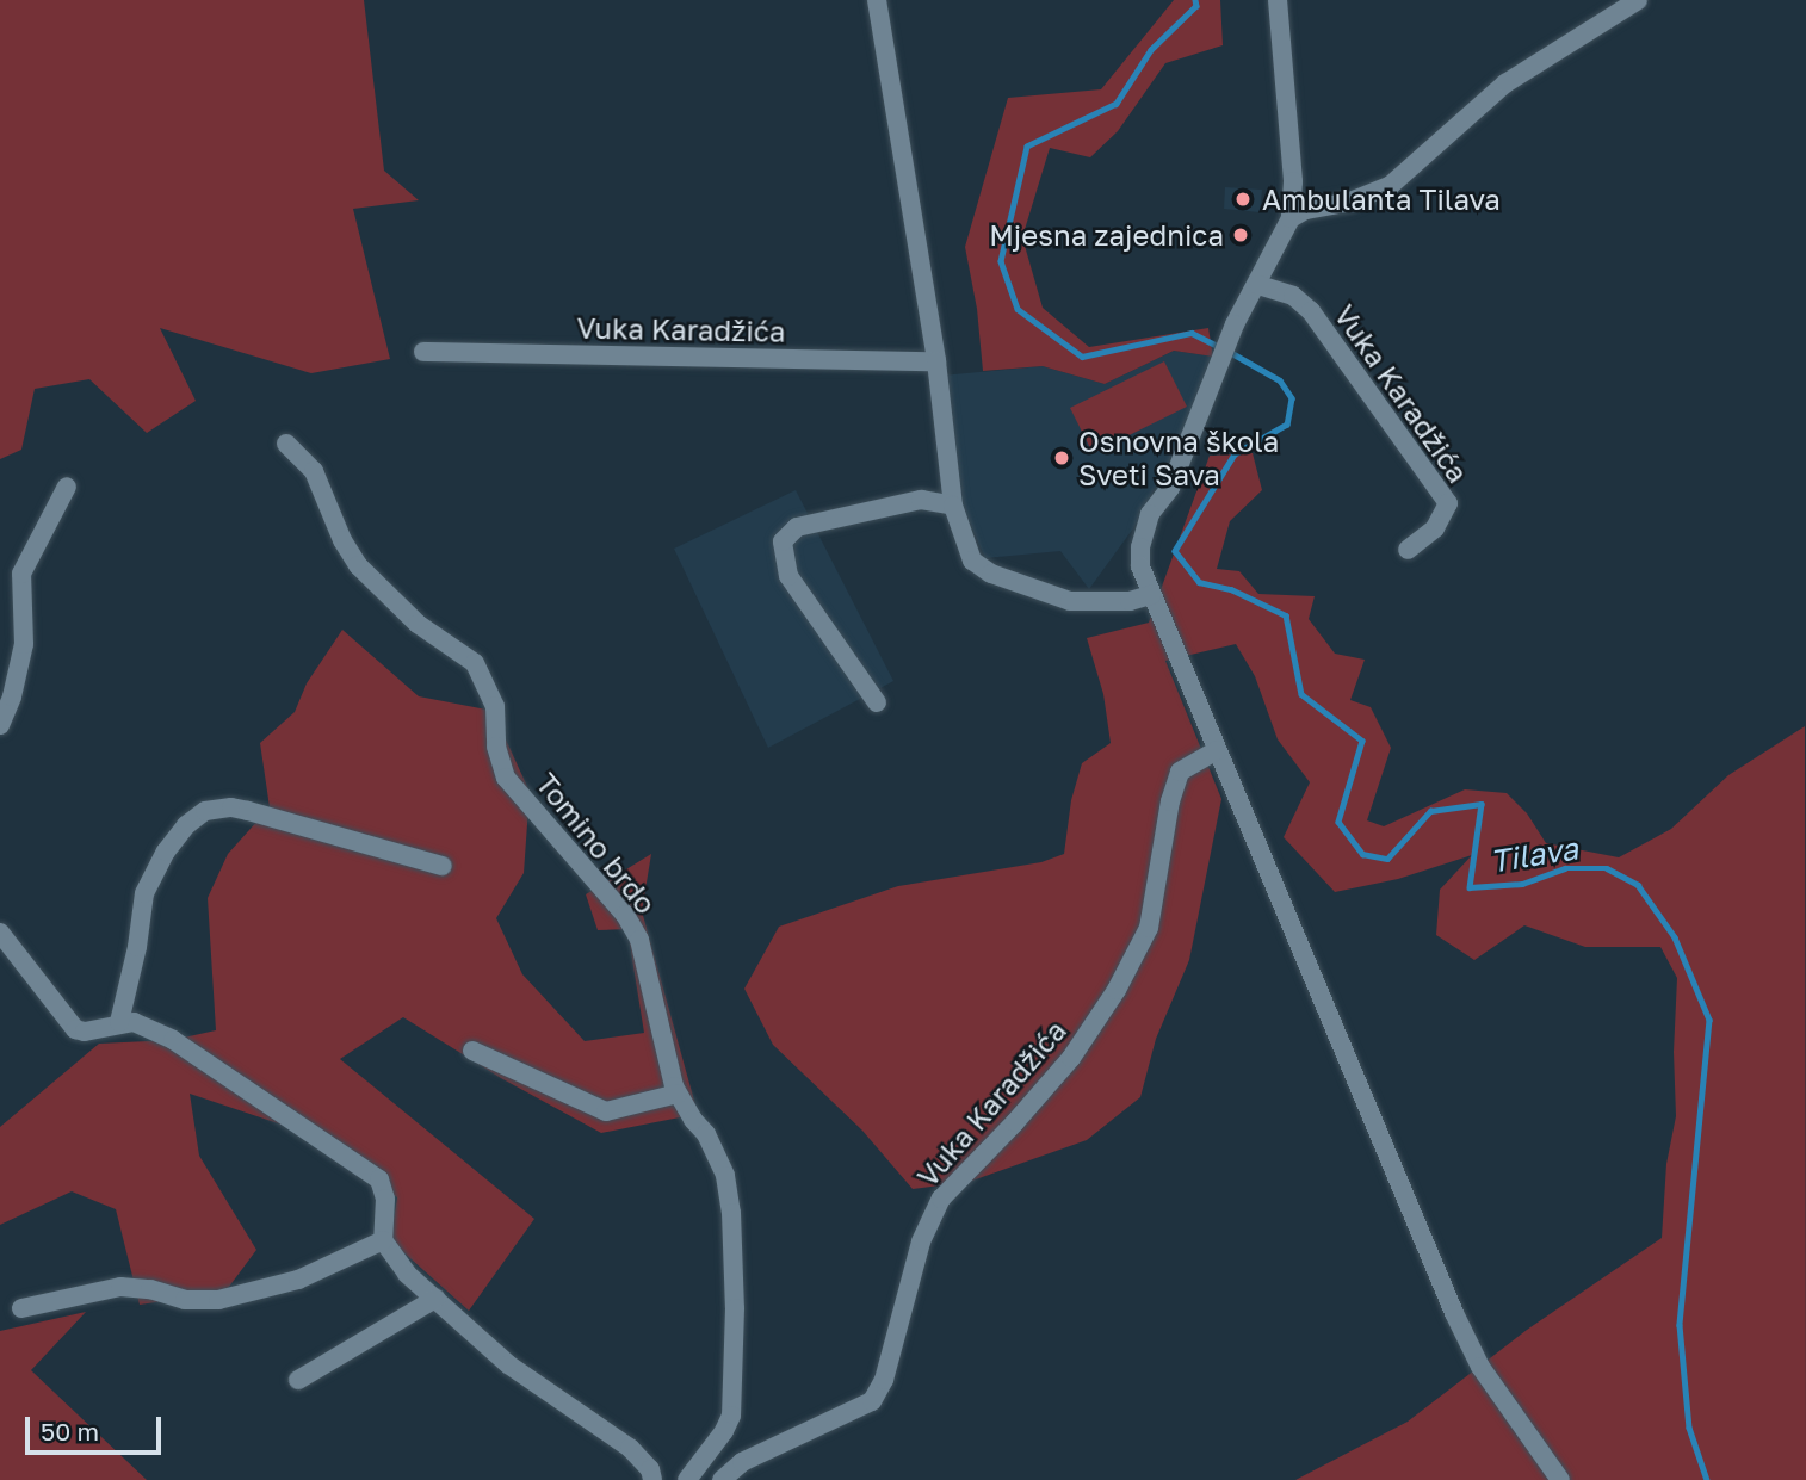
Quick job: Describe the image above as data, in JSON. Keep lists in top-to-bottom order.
{
  "streets": {
    "street": ["Vuka Karadžića", "Tomino brdo"]
  },
  "water": ["Tilava"],
  "places": ["Ambulanta Tilava", "Mjesna zajednica", "Osnovna škola Sveti Sava"],
  "scale_bar": "50 m"
}
